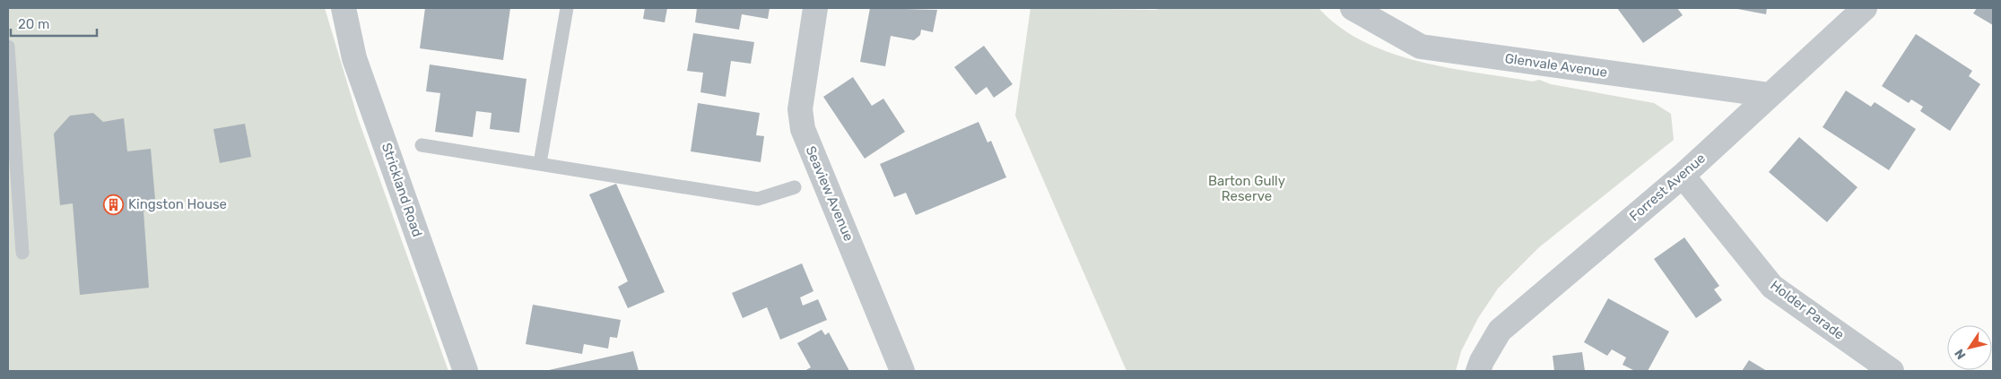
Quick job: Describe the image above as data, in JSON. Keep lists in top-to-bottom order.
{
  "streets": {
    "street": [
      "Glenvale Avenue",
      "Forrest Avenue",
      "Strickland Road",
      "Seaview Avenue",
      "Holder Parade"
    ]
  },
  "crossings": [
    ["Glenvale Avenue", "Forrest Avenue"],
    ["Forrest Avenue", "Holder Parade"]
  ],
  "parks": ["Barton Gully Reserve"],
  "places": {
    "building": ["Kingston House"]
  },
  "scale_bar": "20 m",
  "north": "bottom left"
}
